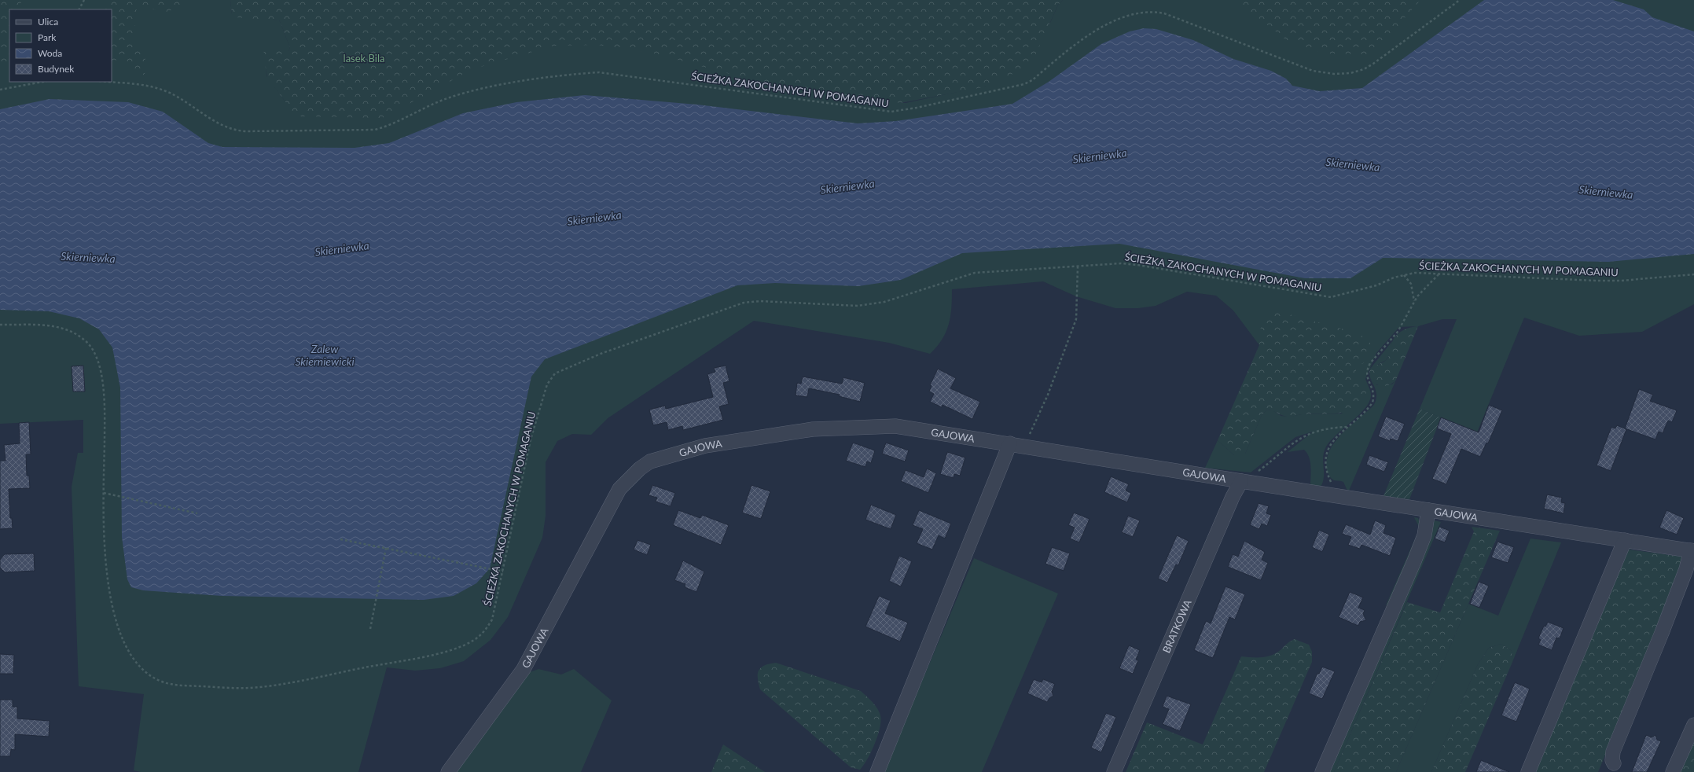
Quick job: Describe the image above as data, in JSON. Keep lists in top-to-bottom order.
{
  "streets": {
    "street": ["GAJOWA", "BRATKOWA"],
    "path": ["ŚCIEŻKA ZAKOCHANYCH W POMAGANIU"]
  },
  "crossings": [
    ["GAJOWA", "BRATKOWA"]
  ],
  "water": ["Skierniewka", "Zalew Skierniewicki"],
  "parks": ["lasek Bila"],
  "legend": [
    "Ulica",
    "Park",
    "Woda",
    "Budynek"
  ]
}
